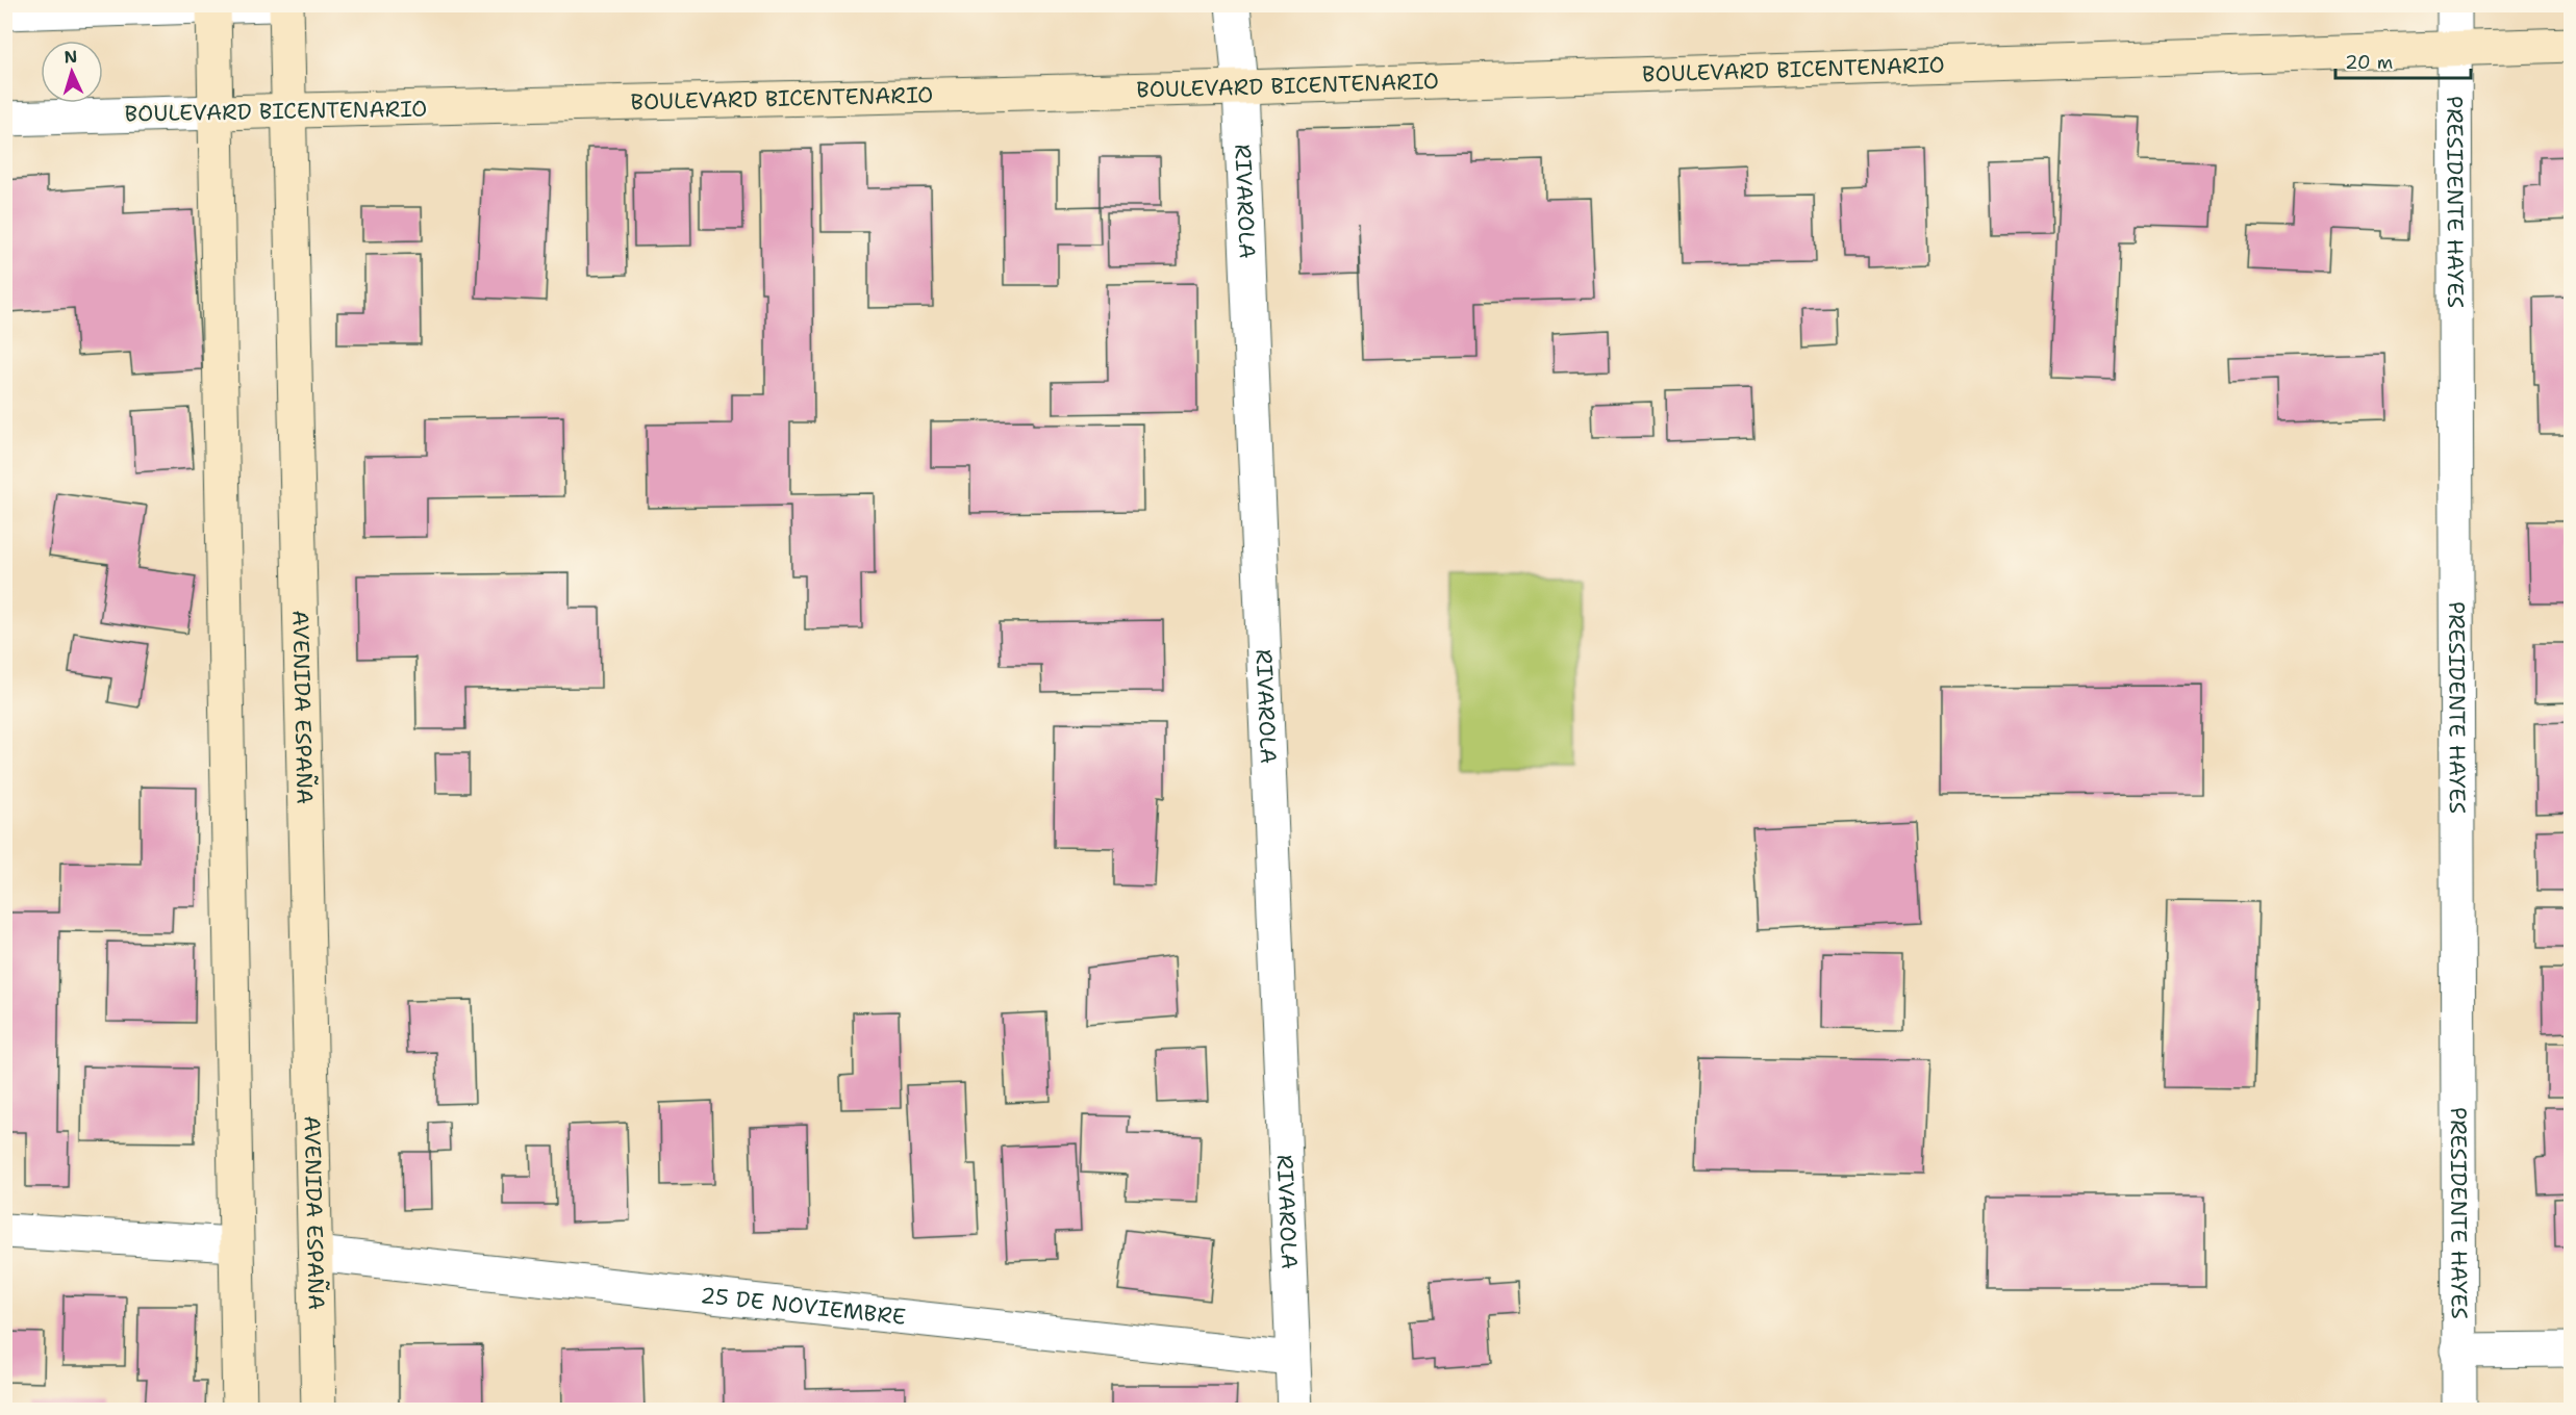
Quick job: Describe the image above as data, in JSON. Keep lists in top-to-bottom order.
{
  "streets": {
    "street": [
      "BOULEVARD BICENTENARIO",
      "RIVAROLA",
      "PRESIDENTE HAYES",
      "AVENIDA ESPAÑA",
      "25 DE NOVIEMBRE"
    ]
  },
  "crossings": [
    ["BOULEVARD BICENTENARIO", "RIVAROLA"],
    ["BOULEVARD BICENTENARIO", "PRESIDENTE HAYES"],
    ["BOULEVARD BICENTENARIO", "AVENIDA ESPAÑA"],
    ["RIVAROLA", "25 DE NOVIEMBRE"],
    ["AVENIDA ESPAÑA", "25 DE NOVIEMBRE"]
  ],
  "scale_bar": "20 m",
  "north": "top"
}
